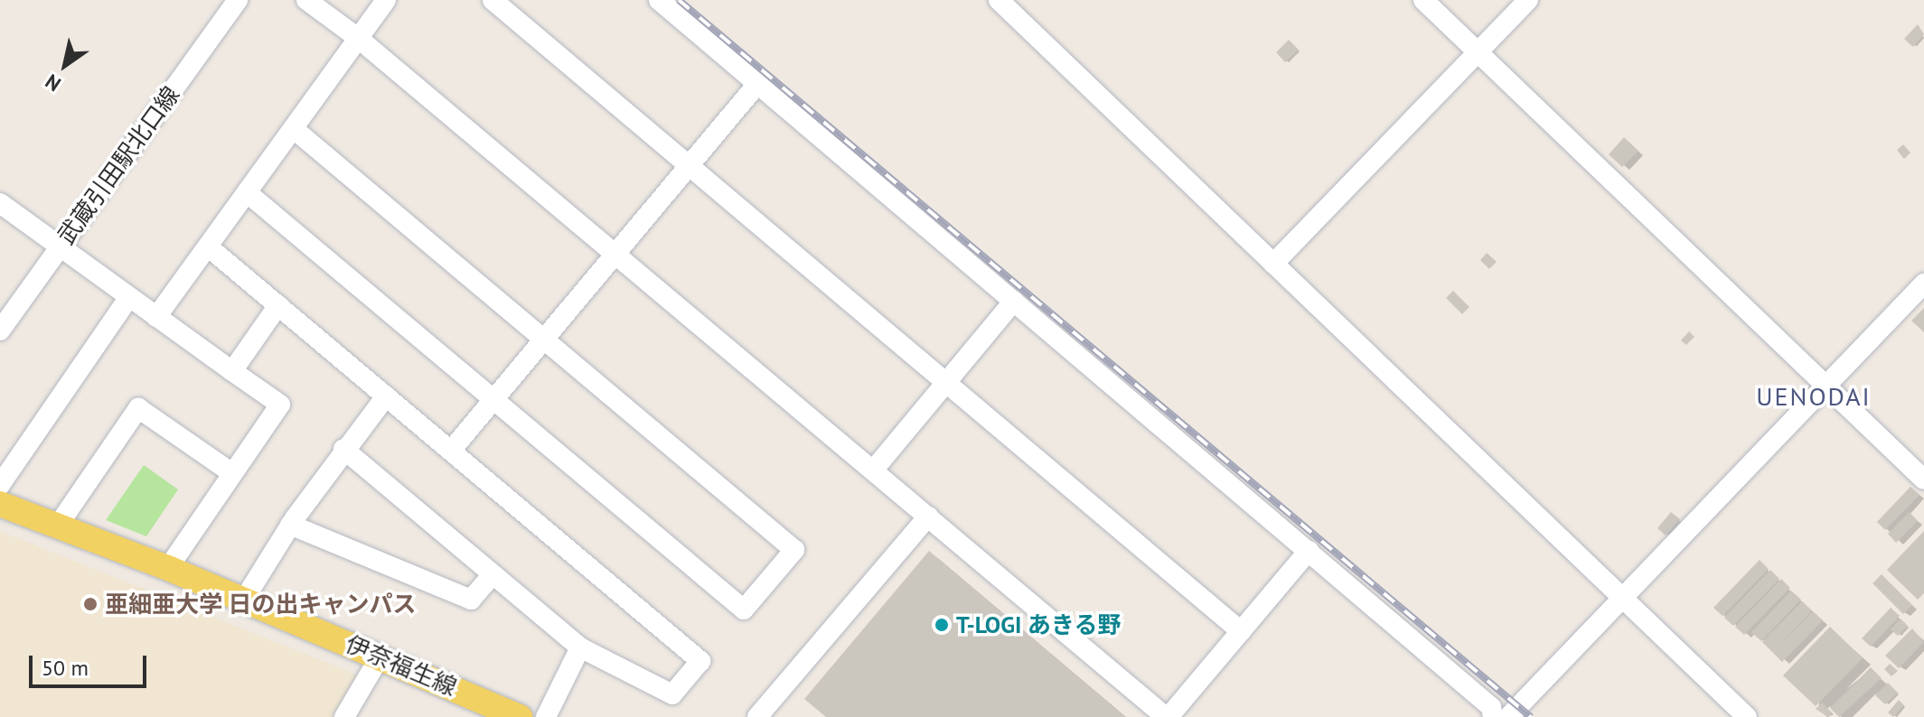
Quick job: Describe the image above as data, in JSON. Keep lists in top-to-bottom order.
{
  "streets": {
    "main road": ["伊奈福生線"],
    "street": ["武蔵引田駅北口線"]
  },
  "districts": ["UENODAI"],
  "places": ["亜細亜大学 日の出キャンパス", "T-LOGI あきる野"],
  "scale_bar": "50 m",
  "north": "bottom left"
}
